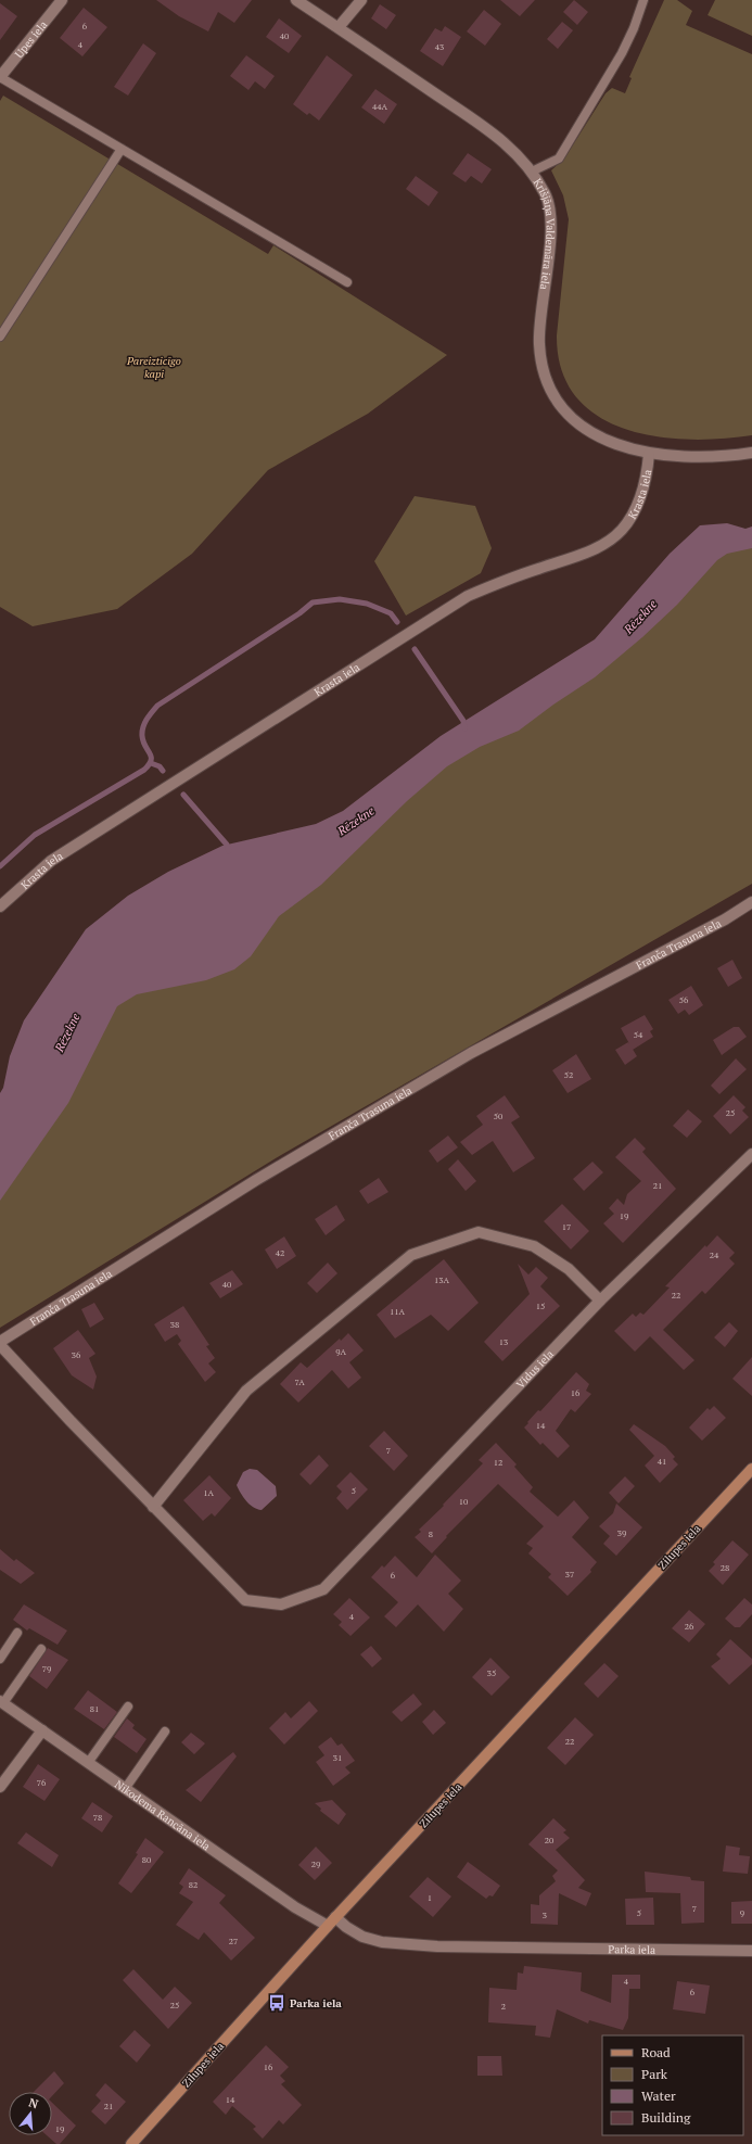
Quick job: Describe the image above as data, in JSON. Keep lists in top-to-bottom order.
{
  "streets": {
    "main road": ["Zilupes iela"],
    "street": [
      "Upes iela",
      "Krišjāņa Valdemāra iela",
      "Krasta iela",
      "Franča Trasuna iela",
      "Vidus iela",
      "Nikodema Rancāna iela",
      "Parka iela"
    ]
  },
  "crossings": [
    ["Krišjāņa Valdemāra iela", "Krasta iela"],
    ["Zilupes iela", "Nikodema Rancāna iela"],
    ["Zilupes iela", "Parka iela"]
  ],
  "water": ["Rēzekne"],
  "parks": ["Pareizticīgo kapi"],
  "places": {
    "bus stop": ["Parka iela"]
  },
  "house_numbers": [
    "6",
    "40",
    "4",
    "43",
    "44A",
    "56",
    "54",
    "52",
    "25",
    "50",
    "21",
    "19",
    "17",
    "42",
    "24",
    "13A",
    "40",
    "22",
    "15",
    "11A",
    "38",
    "13",
    "9A",
    "36",
    "7A",
    "16",
    "14",
    "7",
    "41",
    "12",
    "5",
    "1A",
    "10",
    "39",
    "8",
    "28",
    "37",
    "6",
    "4",
    "26",
    "79",
    "35",
    "81",
    "22",
    "31",
    "76",
    "78",
    "20",
    "80",
    "29",
    "82",
    "1",
    "7",
    "5",
    "9",
    "3",
    "27",
    "4",
    "6",
    "25",
    "2",
    "16",
    "14",
    "21",
    "19"
  ],
  "legend": [
    "Road",
    "Park",
    "Water",
    "Building"
  ],
  "north": "top"
}
